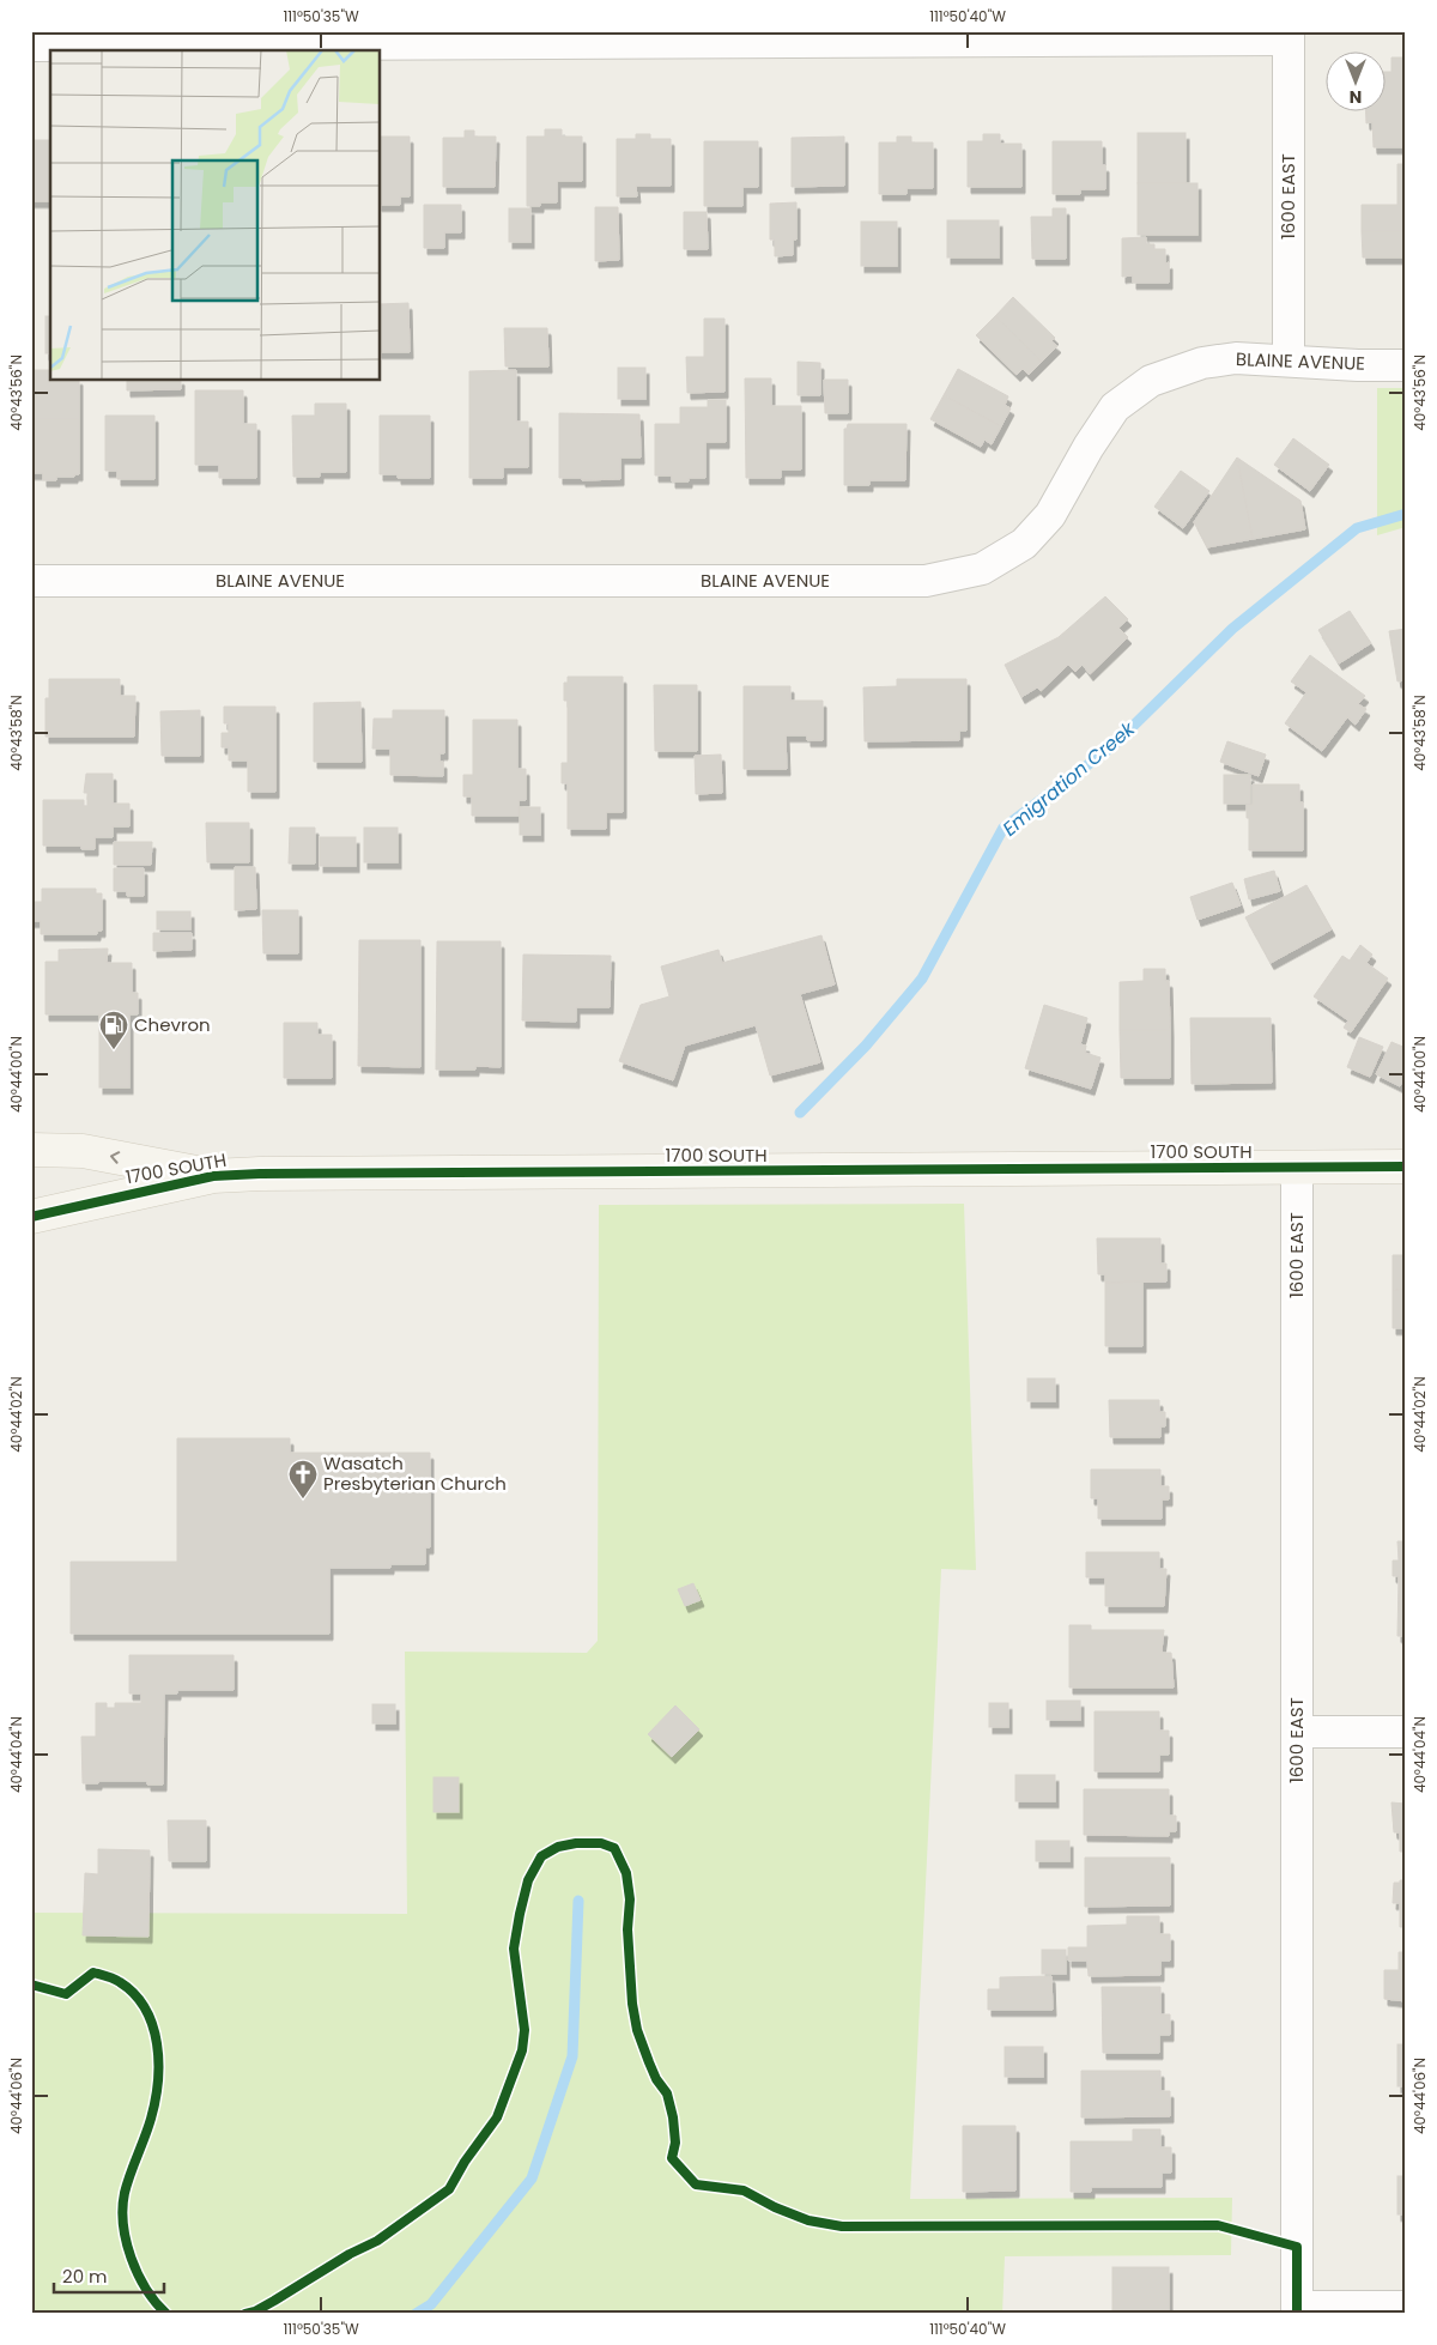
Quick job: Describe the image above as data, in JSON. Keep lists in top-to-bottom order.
{
  "streets": {
    "street": ["1600 EAST", "BLAINE AVENUE", "1700 SOUTH"]
  },
  "crossings": [
    ["1600 EAST", "BLAINE AVENUE"],
    ["1600 EAST", "1700 SOUTH"]
  ],
  "water": ["Emigration Creek"],
  "places": {
    "fuel station": ["Chevron"],
    "church": ["Wasatch Presbyterian Church"]
  },
  "scale_bar": "20 m",
  "north": "bottom",
  "coordinates": [
    "111°50'35\"W",
    "111°50'40\"W",
    "40°43'56\"N",
    "40°43'58\"N",
    "40°44'00\"N",
    "40°44'02\"N",
    "40°44'04\"N",
    "40°44'06\"N"
  ]
}
